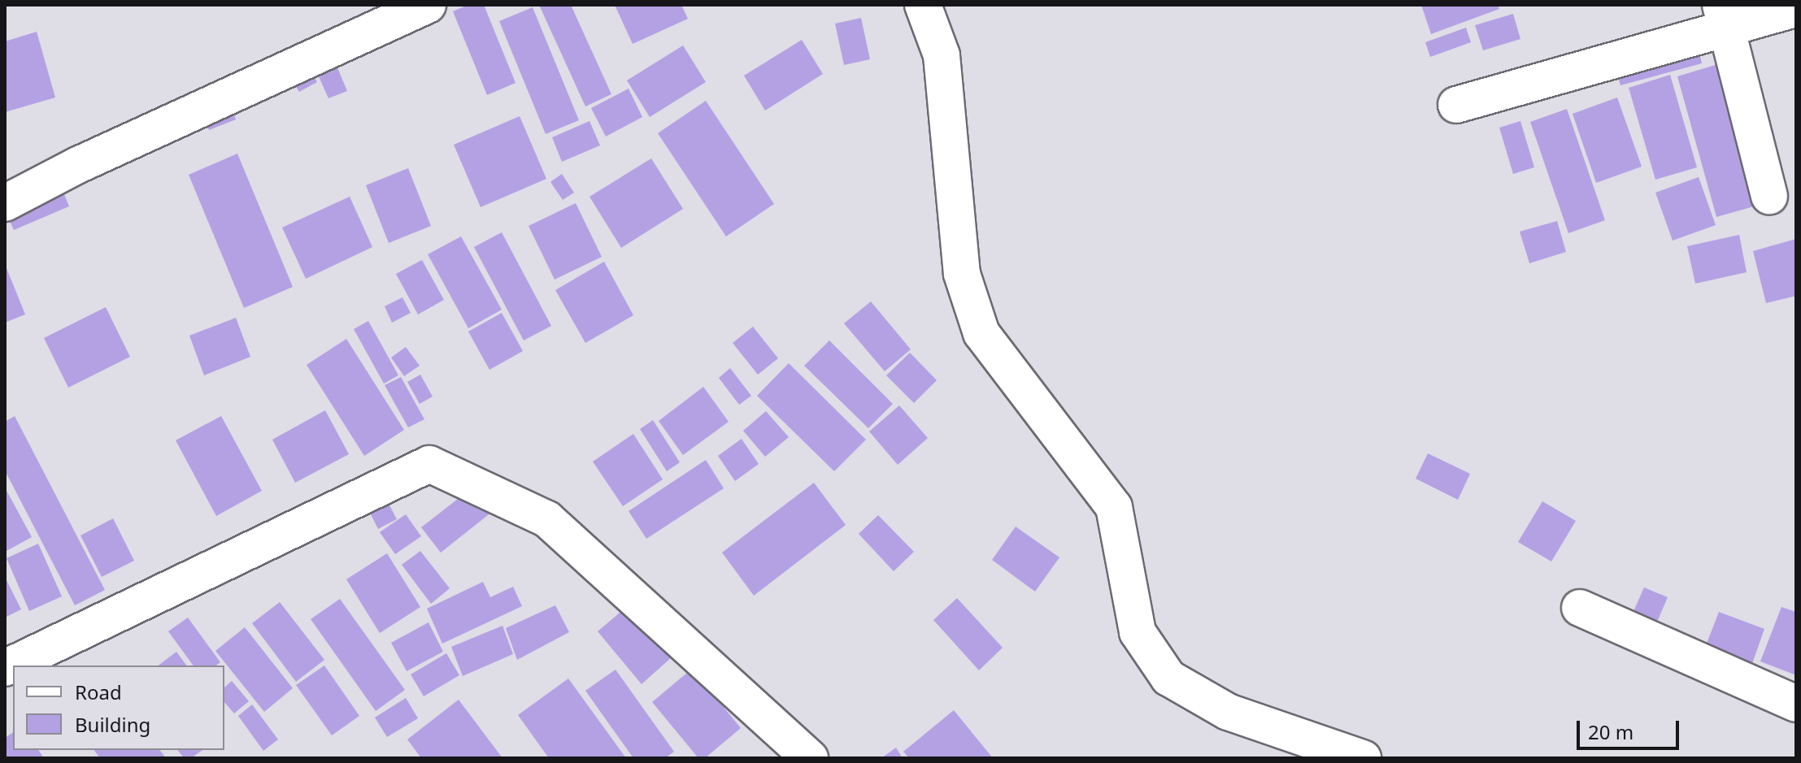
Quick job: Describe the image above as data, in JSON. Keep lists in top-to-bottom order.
{
  "legend": ["Road", "Building"],
  "scale_bar": "20 m"
}
